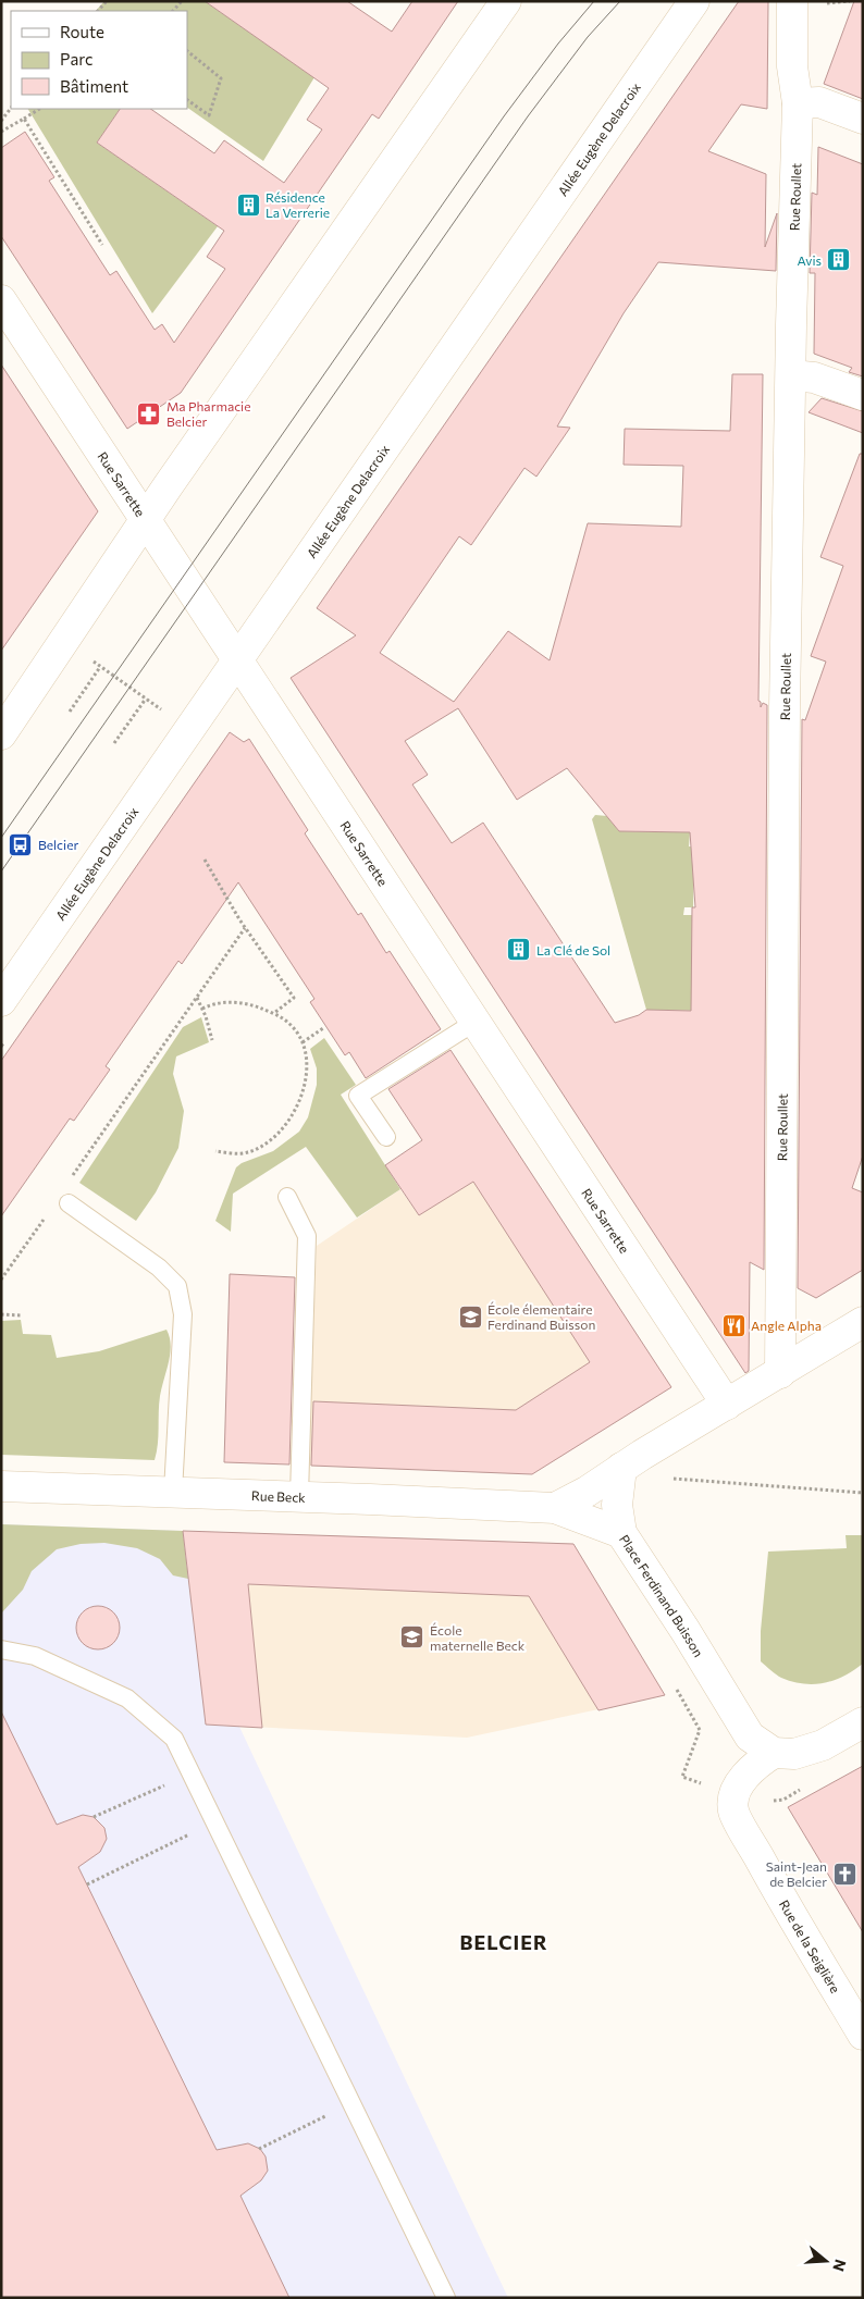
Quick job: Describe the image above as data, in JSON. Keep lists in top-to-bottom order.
{
  "streets": {
    "street": [
      "Allée Eugène Delacroix",
      "Rue Roullet",
      "Rue Sarrette",
      "Rue Beck",
      "Place Ferdinand Buisson",
      "Rue de la Seiglière"
    ]
  },
  "crossings": [
    ["Allée Eugène Delacroix", "Rue Sarrette"],
    ["Rue Beck", "Place Ferdinand Buisson"],
    ["Place Ferdinand Buisson", "Rue de la Seiglière"]
  ],
  "districts": ["BELCIER"],
  "places": {
    "building": ["Résidence La Verrerie", "Avis", "La Clé de Sol"],
    "pharmacy": ["Ma Pharmacie Belcier"],
    "bus stop": ["Belcier"],
    "school or university": ["École élementaire Ferdinand Buisson", "École maternelle Beck"],
    "restaurant": ["Angle Alpha"],
    "church": ["Saint-Jean de Belcier"]
  },
  "legend": ["Route", "Parc", "Bâtiment"],
  "north": "right"
}
